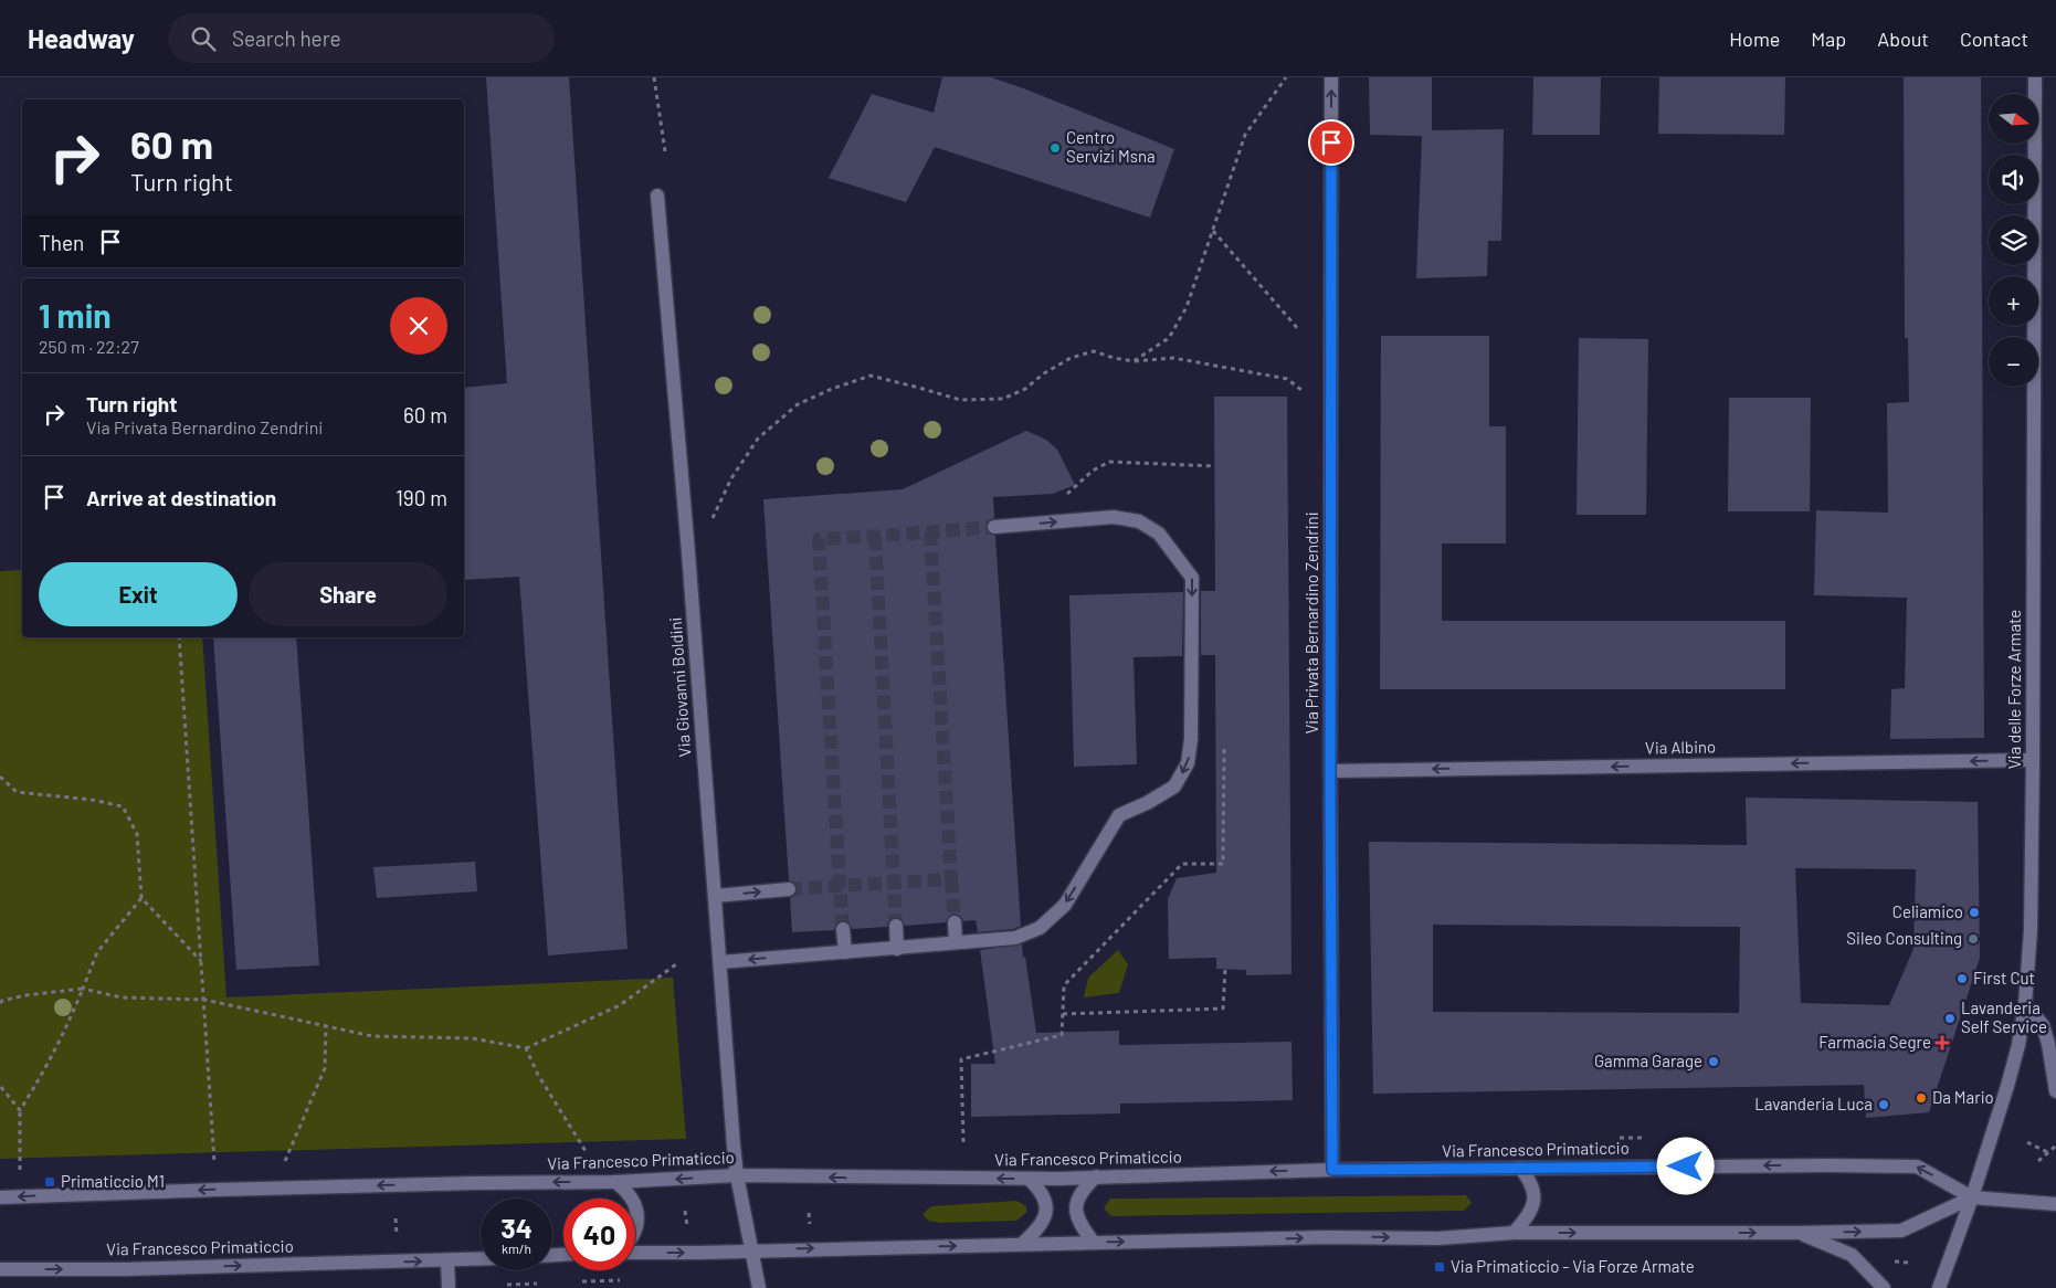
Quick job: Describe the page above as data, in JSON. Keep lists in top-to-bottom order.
{
  "streets": {
    "street": [
      "Via Privata Bernardino Zendrini",
      "Via Giovanni Boldini",
      "Via delle Forze Armate",
      "Via Albino",
      "Via Francesco Primaticcio"
    ]
  },
  "crossings": [
    ["Via Privata Bernardino Zendrini", "Via Albino"],
    ["Via Privata Bernardino Zendrini", "Via Francesco Primaticcio"],
    ["Via Giovanni Boldini", "Via Francesco Primaticcio"],
    ["Via delle Forze Armate", "Via Albino"],
    ["Via delle Forze Armate", "Via Francesco Primaticcio"]
  ],
  "one_way": ["Via Privata Bernardino Zendrini", "Via Albino"],
  "places": {
    "other": [
      "Centro Servizi Msna",
      "Celiamico",
      "Sileo Consulting",
      "First Cut",
      "Lavanderia Self Service",
      "Gamma Garage",
      "Da Mario",
      "Lavanderia Luca"
    ],
    "health": ["Farmacia Segre"],
    "transit": ["Primaticcio M1", "Via Primaticcio - Via Forze Armate"]
  },
  "north": "right",
  "page": {
    "header": "Headway",
    "search": "Search here",
    "nav": [
      "Home",
      "Map",
      "About",
      "Contact"
    ],
    "map_buttons": ["+", "−"],
    "turn": ["60 m", "Turn right"],
    "then": "Then",
    "heading": ["1 min", "250 m · 22:27"],
    "list": [
      {
        "name": "Turn right",
        "note": "Via Privata Bernardino Zendrini",
        "value": "60 m"
      },
      {
        "name": "Arrive at destination",
        "value": "190 m"
      }
    ],
    "buttons": ["Exit", "Share"],
    "speed": "34 km/h",
    "limit": "40"
  }
}
